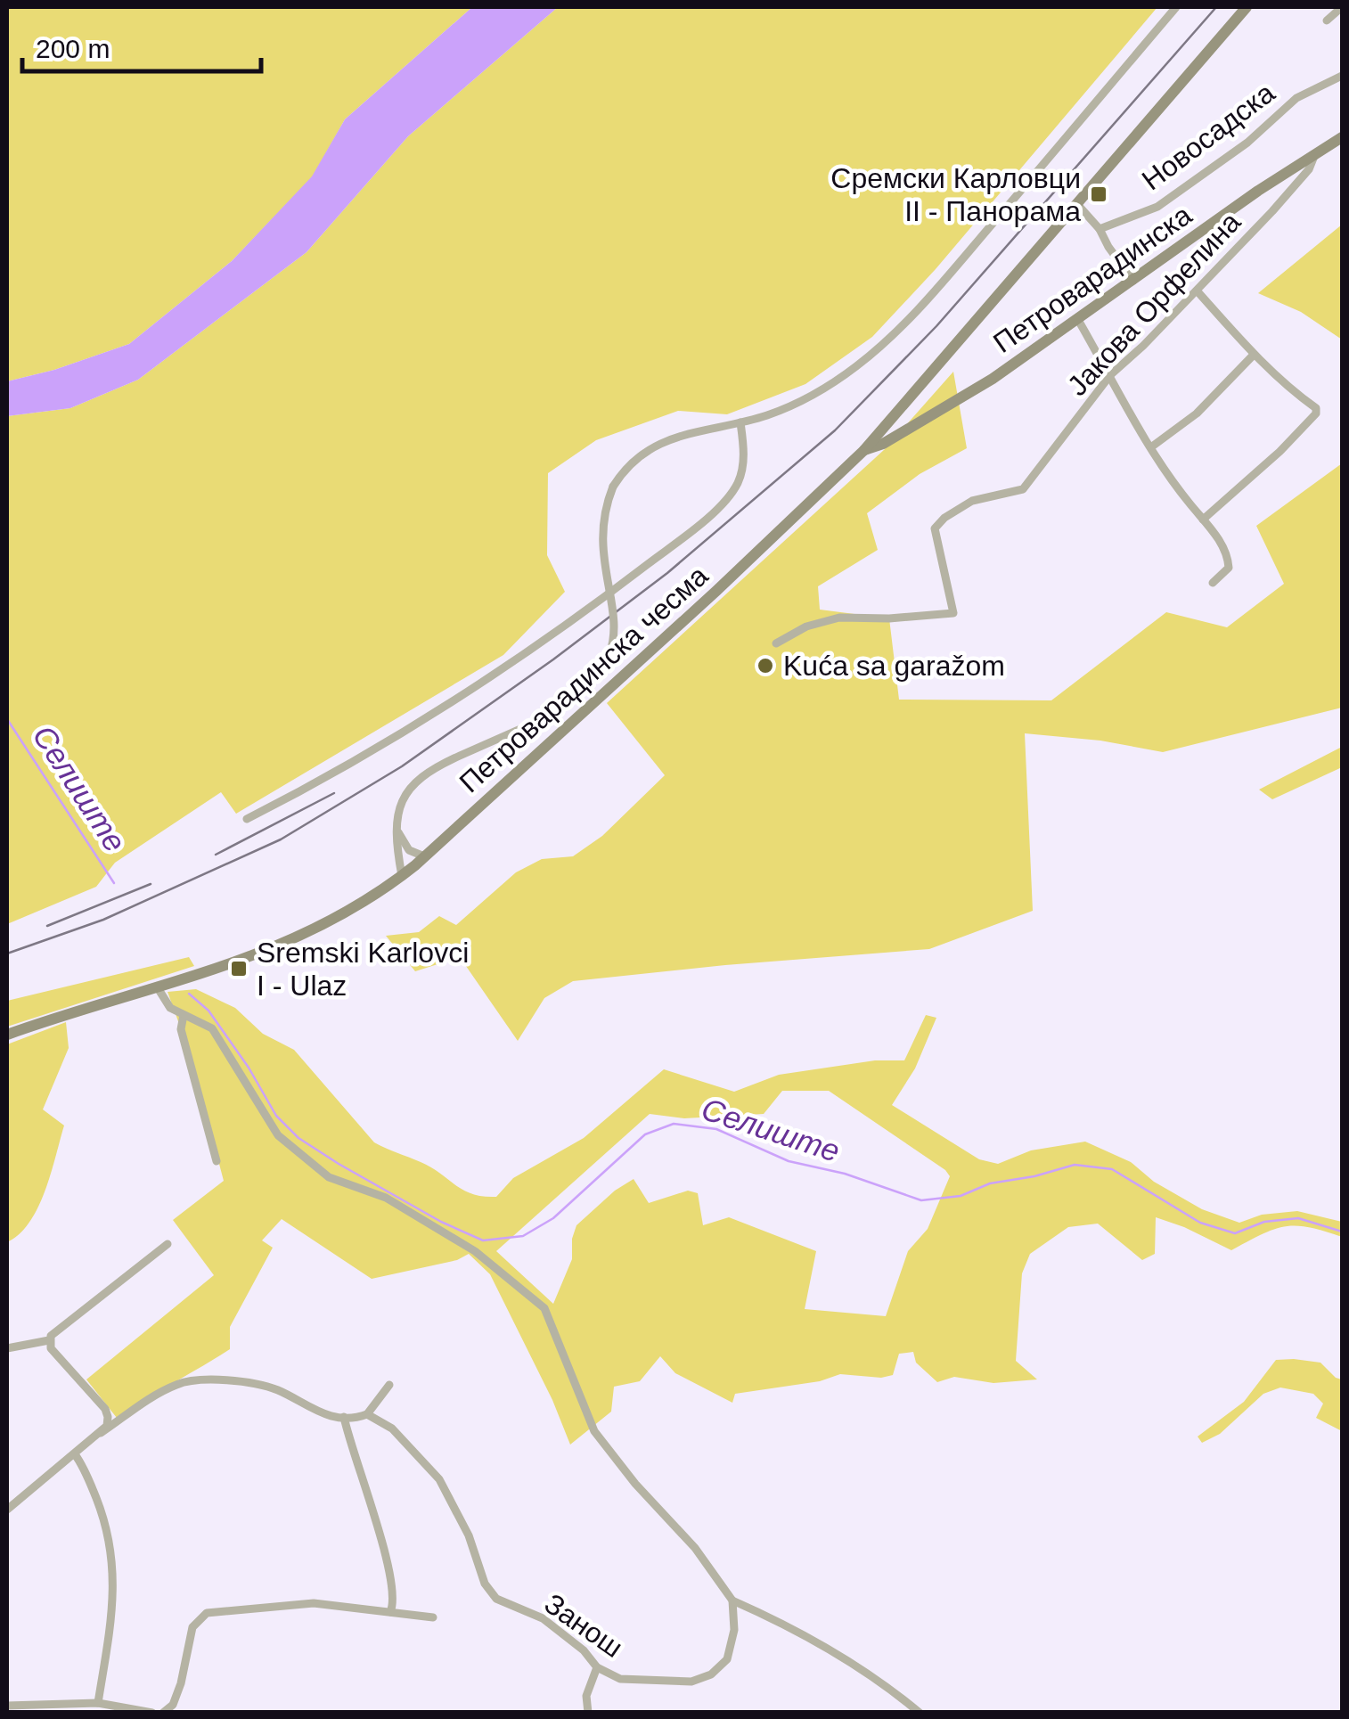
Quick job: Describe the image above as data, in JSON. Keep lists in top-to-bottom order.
{
  "streets": {
    "main road": ["Петроварадинска", "Петроварадинска чесма"],
    "street": ["Новосадска", "Јакова Орфелина", "Занош"]
  },
  "crossings": [
    ["Петроварадинска", "Јакова Орфелина"],
    ["Петроварадинска", "Петроварадинска чесма"]
  ],
  "water": ["Селиште"],
  "places": {
    "transit": ["Сремски Карловци II - Панорама", "Sremski Karlovci I - Ulaz"],
    "other": ["Kuća sa garažom"]
  },
  "scale_bar": "200 m"
}
